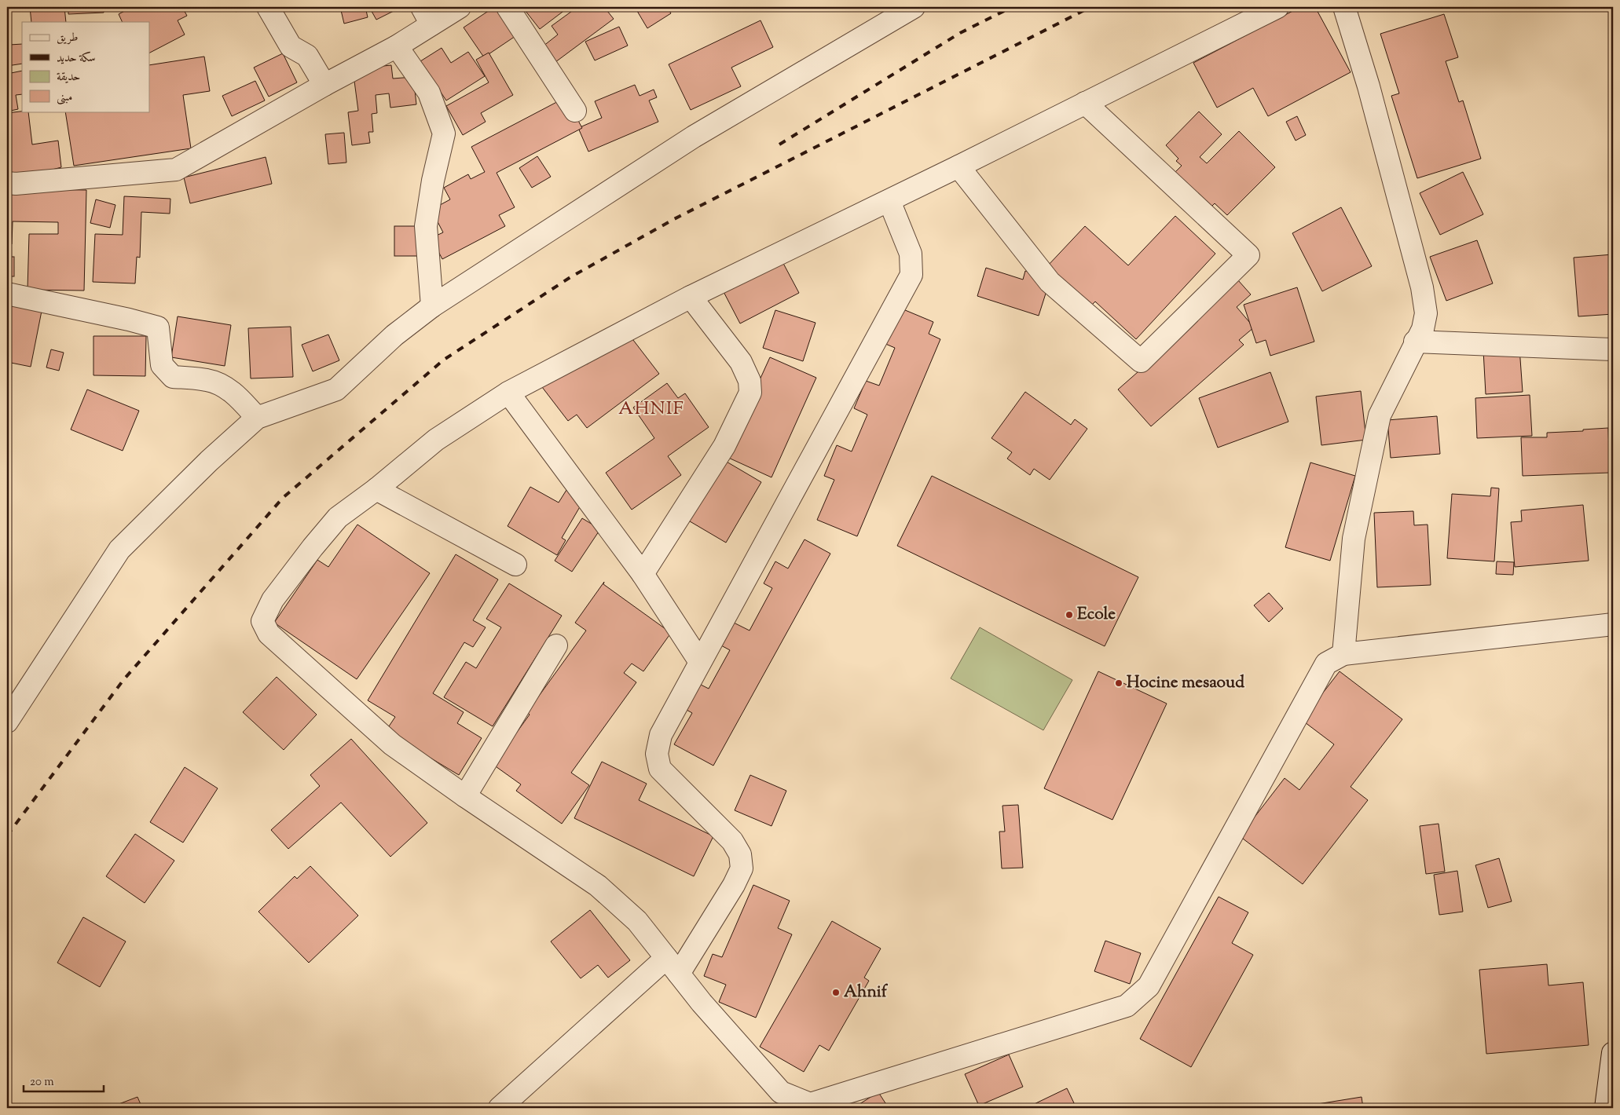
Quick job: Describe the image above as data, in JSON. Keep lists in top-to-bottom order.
{
  "districts": ["AHNIF"],
  "places": ["Ecole", "Hocine mesaoud", "Ahnif"],
  "legend": [
    "طريق",
    "سكة حديد",
    "حديقة",
    "مبنى"
  ],
  "scale_bar": "20 m"
}
